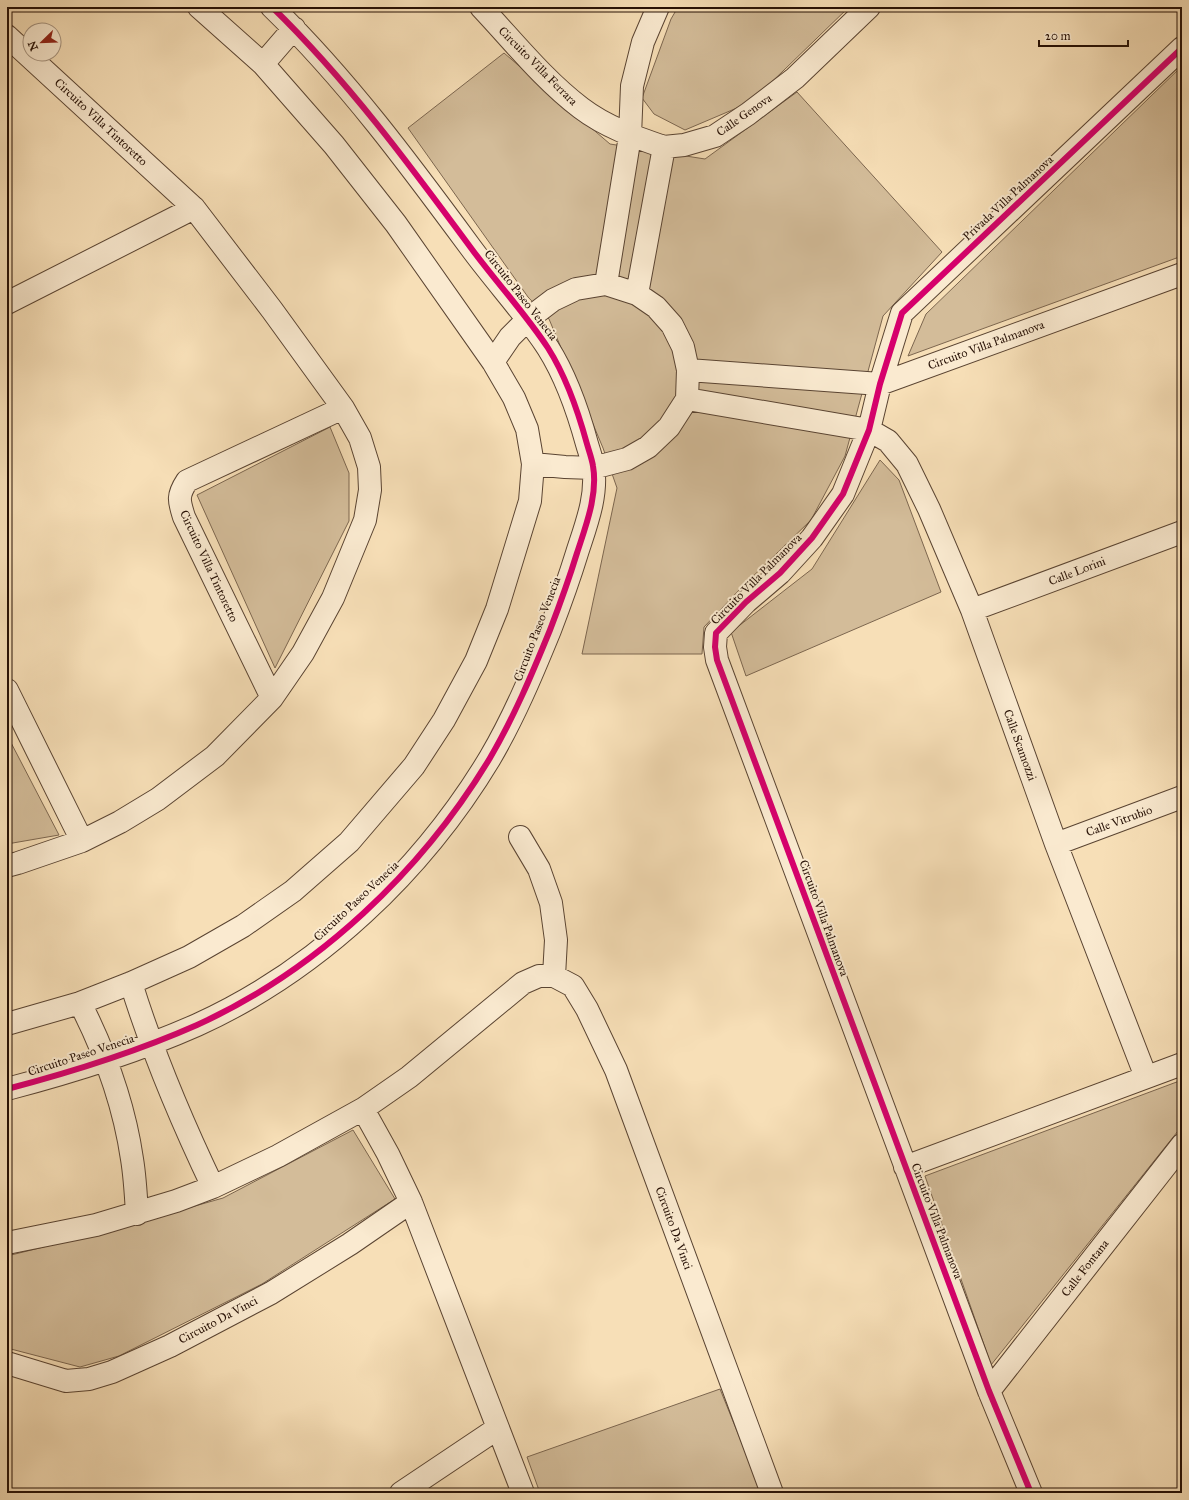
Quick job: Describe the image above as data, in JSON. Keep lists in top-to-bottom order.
{
  "streets": {
    "street": [
      "Circuito Villa Ferrara",
      "Calle Genova",
      "Circuito Villa Tintoretto",
      "Privada Villa Palmanova",
      "Circuito Paseo Venecia",
      "Circuito Villa Palmanova",
      "Calle Lorini",
      "Calle Scamozzi",
      "Calle Vitrubio",
      "Circuito Da Vinci",
      "Calle Fontana"
    ]
  },
  "crossings": [
    ["Circuito Villa Ferrara", "Calle Genova"],
    ["Privada Villa Palmanova", "Circuito Villa Palmanova"],
    ["Circuito Villa Palmanova", "Calle Scamozzi"],
    ["Circuito Villa Palmanova", "Calle Fontana"],
    ["Calle Lorini", "Calle Scamozzi"],
    ["Calle Scamozzi", "Calle Vitrubio"]
  ],
  "scale_bar": "20 m",
  "north": "bottom left"
}
